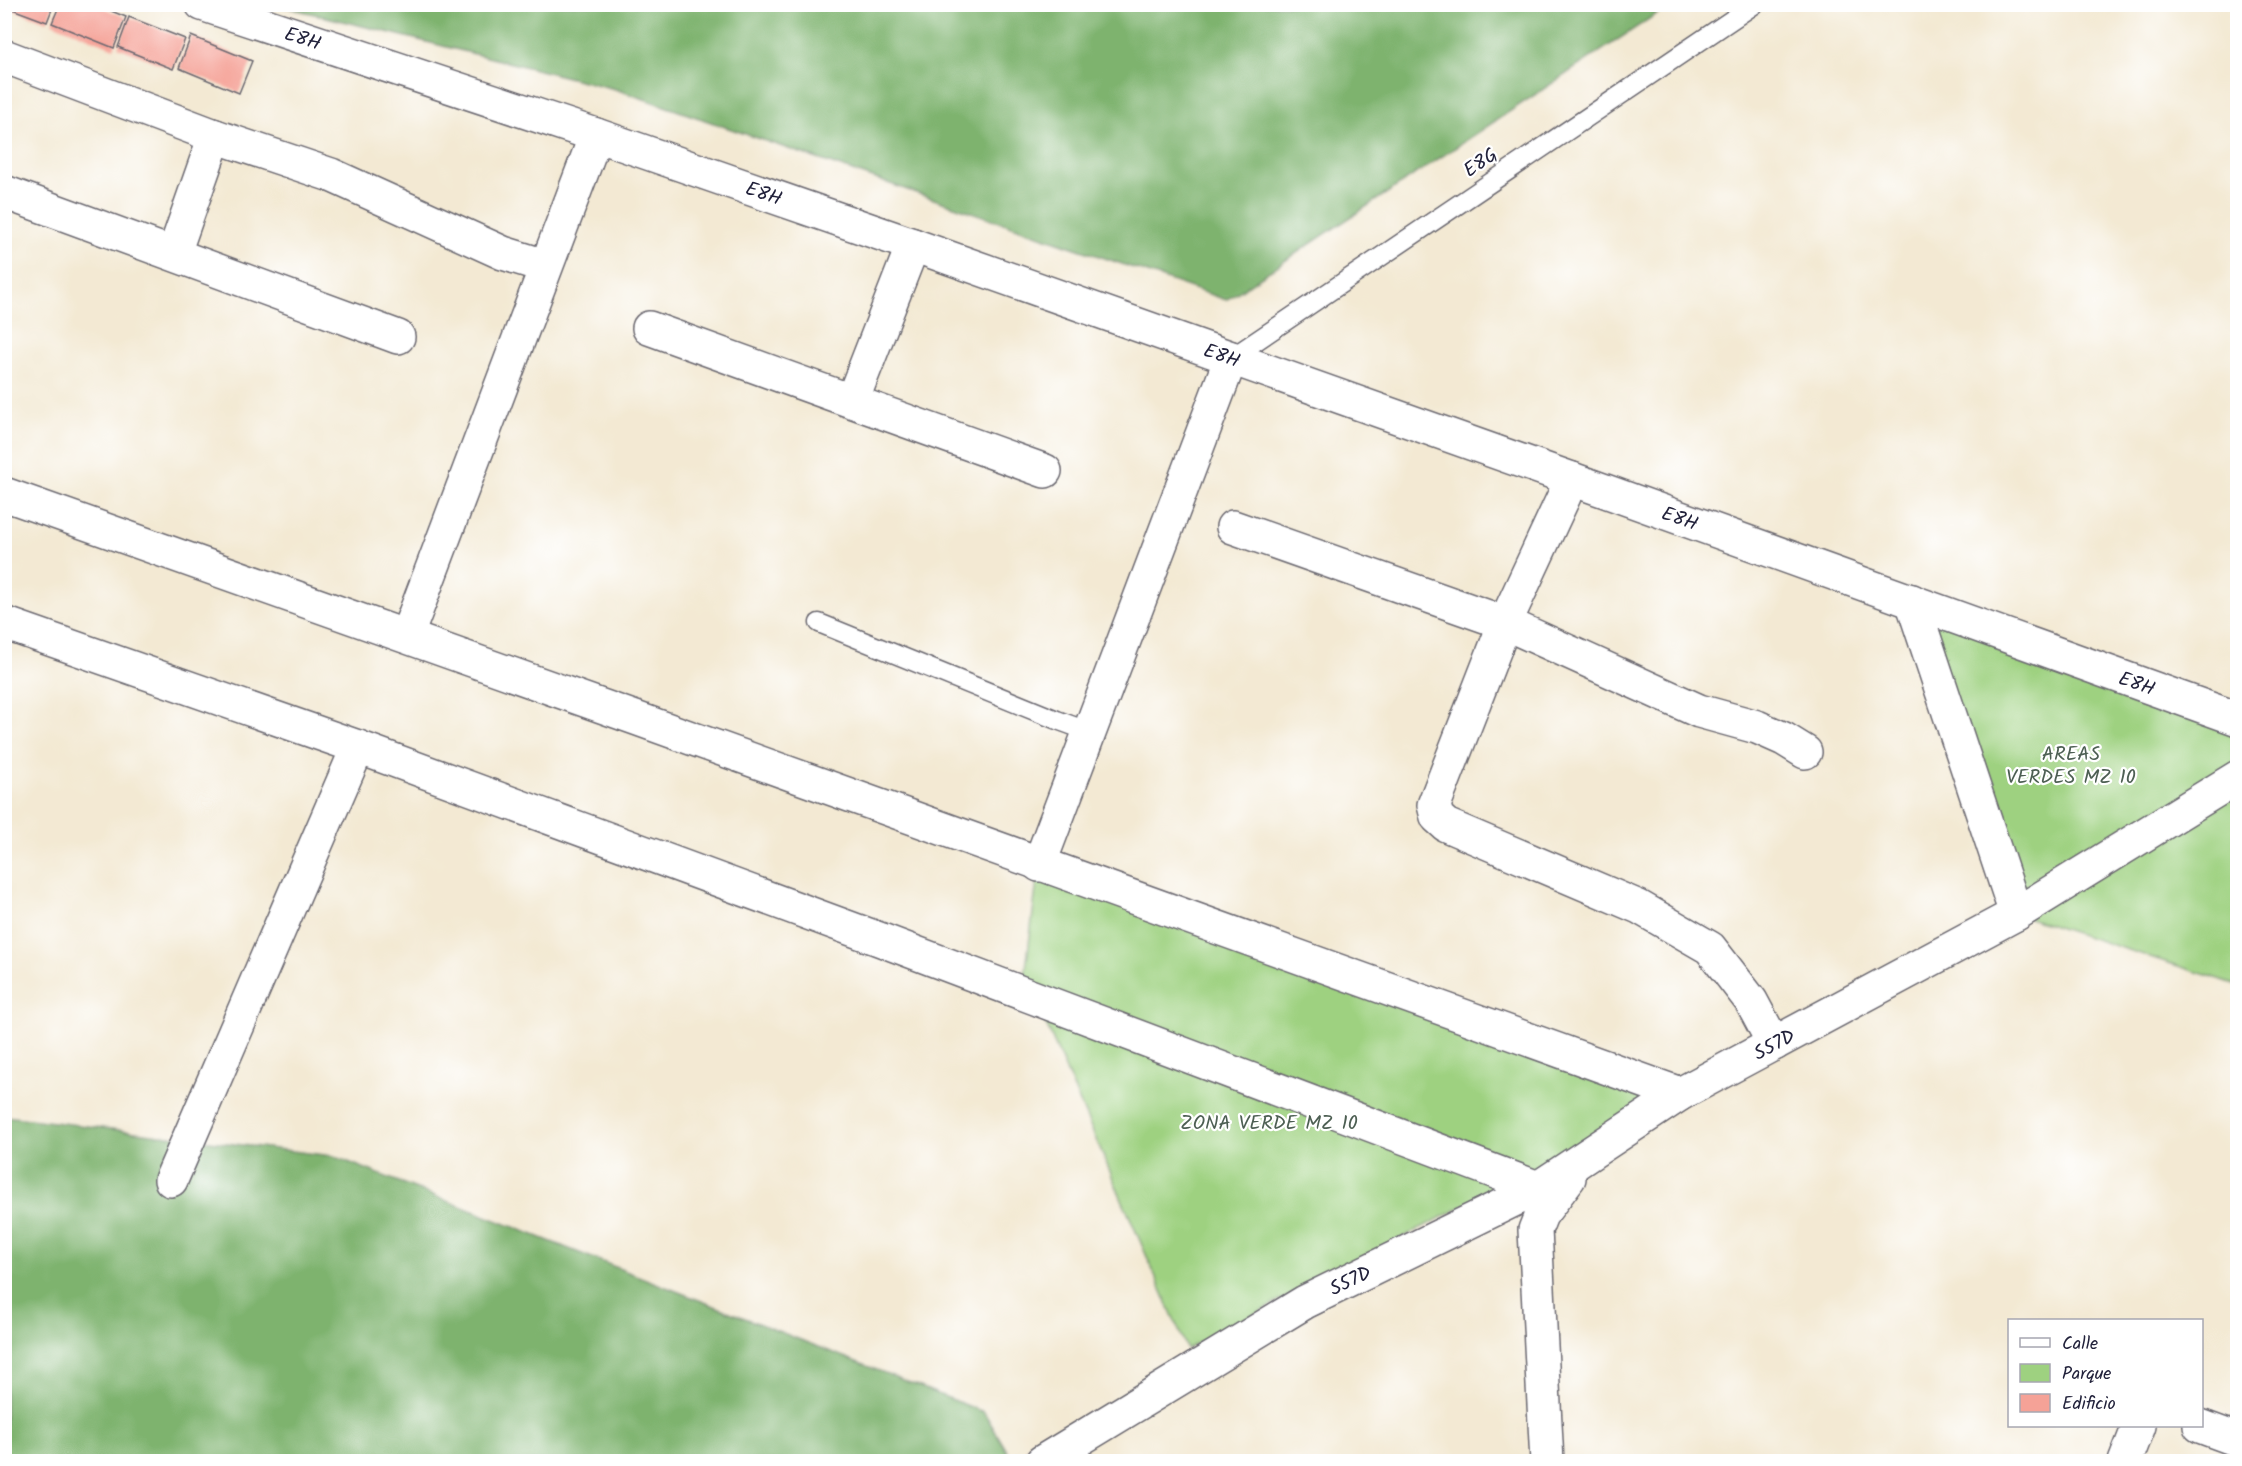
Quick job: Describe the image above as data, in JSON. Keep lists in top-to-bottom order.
{
  "streets": {
    "street": ["E8H", "S57D"],
    "lane": ["E8G"]
  },
  "crossings": [
    ["E8H", "E8G"]
  ],
  "parks": ["AREAS VERDES MZ 10", "ZONA VERDE MZ 10"],
  "legend": ["Calle", "Parque", "Edificio"]
}
